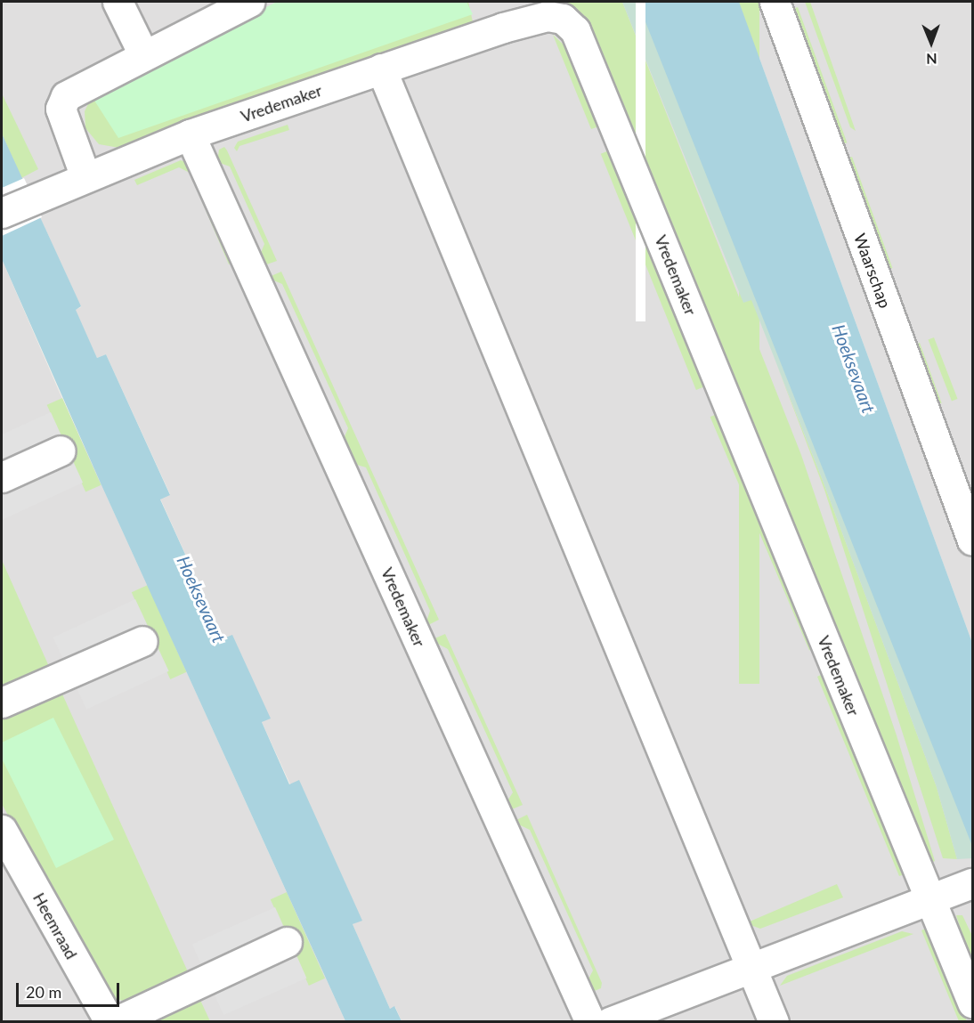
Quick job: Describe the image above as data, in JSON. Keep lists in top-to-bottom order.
{
  "streets": {
    "street": ["Vredemaker", "Waarschap", "Heemraad"]
  },
  "water": ["Hoeksevaart"],
  "scale_bar": "20 m",
  "north": "bottom"
}
